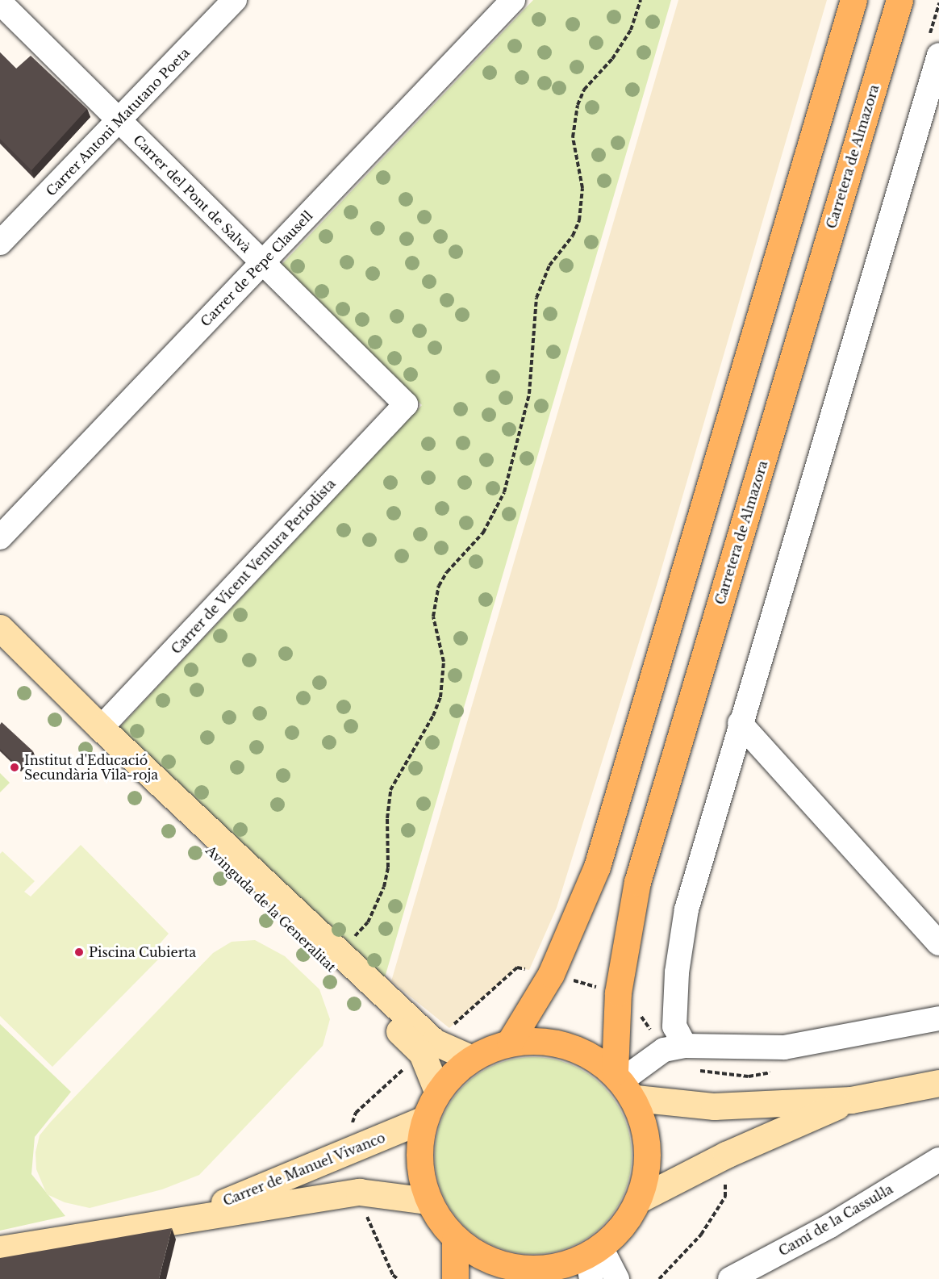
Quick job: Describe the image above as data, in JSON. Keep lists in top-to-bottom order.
{
  "streets": {
    "main road": ["Carretera de Almazora"],
    "street": [
      "Carrer Antoni Matutano Poeta",
      "Carrer del Pont de Salvà",
      "Carrer de Pepe Clausell",
      "Carrer de Vicent Ventura Periodista",
      "Avinguda de la Generalitat",
      "Carrer de Manuel Vivanco",
      "Camí de la Cassul·la"
    ]
  },
  "crossings": [
    ["Carrer Antoni Matutano Poeta", "Carrer del Pont de Salvà"],
    ["Carrer del Pont de Salvà", "Carrer de Pepe Clausell"],
    ["Carrer del Pont de Salvà", "Carrer de Vicent Ventura Periodista"],
    ["Carrer de Vicent Ventura Periodista", "Avinguda de la Generalitat"]
  ],
  "places": ["Institut d'Educació Secundària Vila-roja", "Piscina Cubierta"]
}
